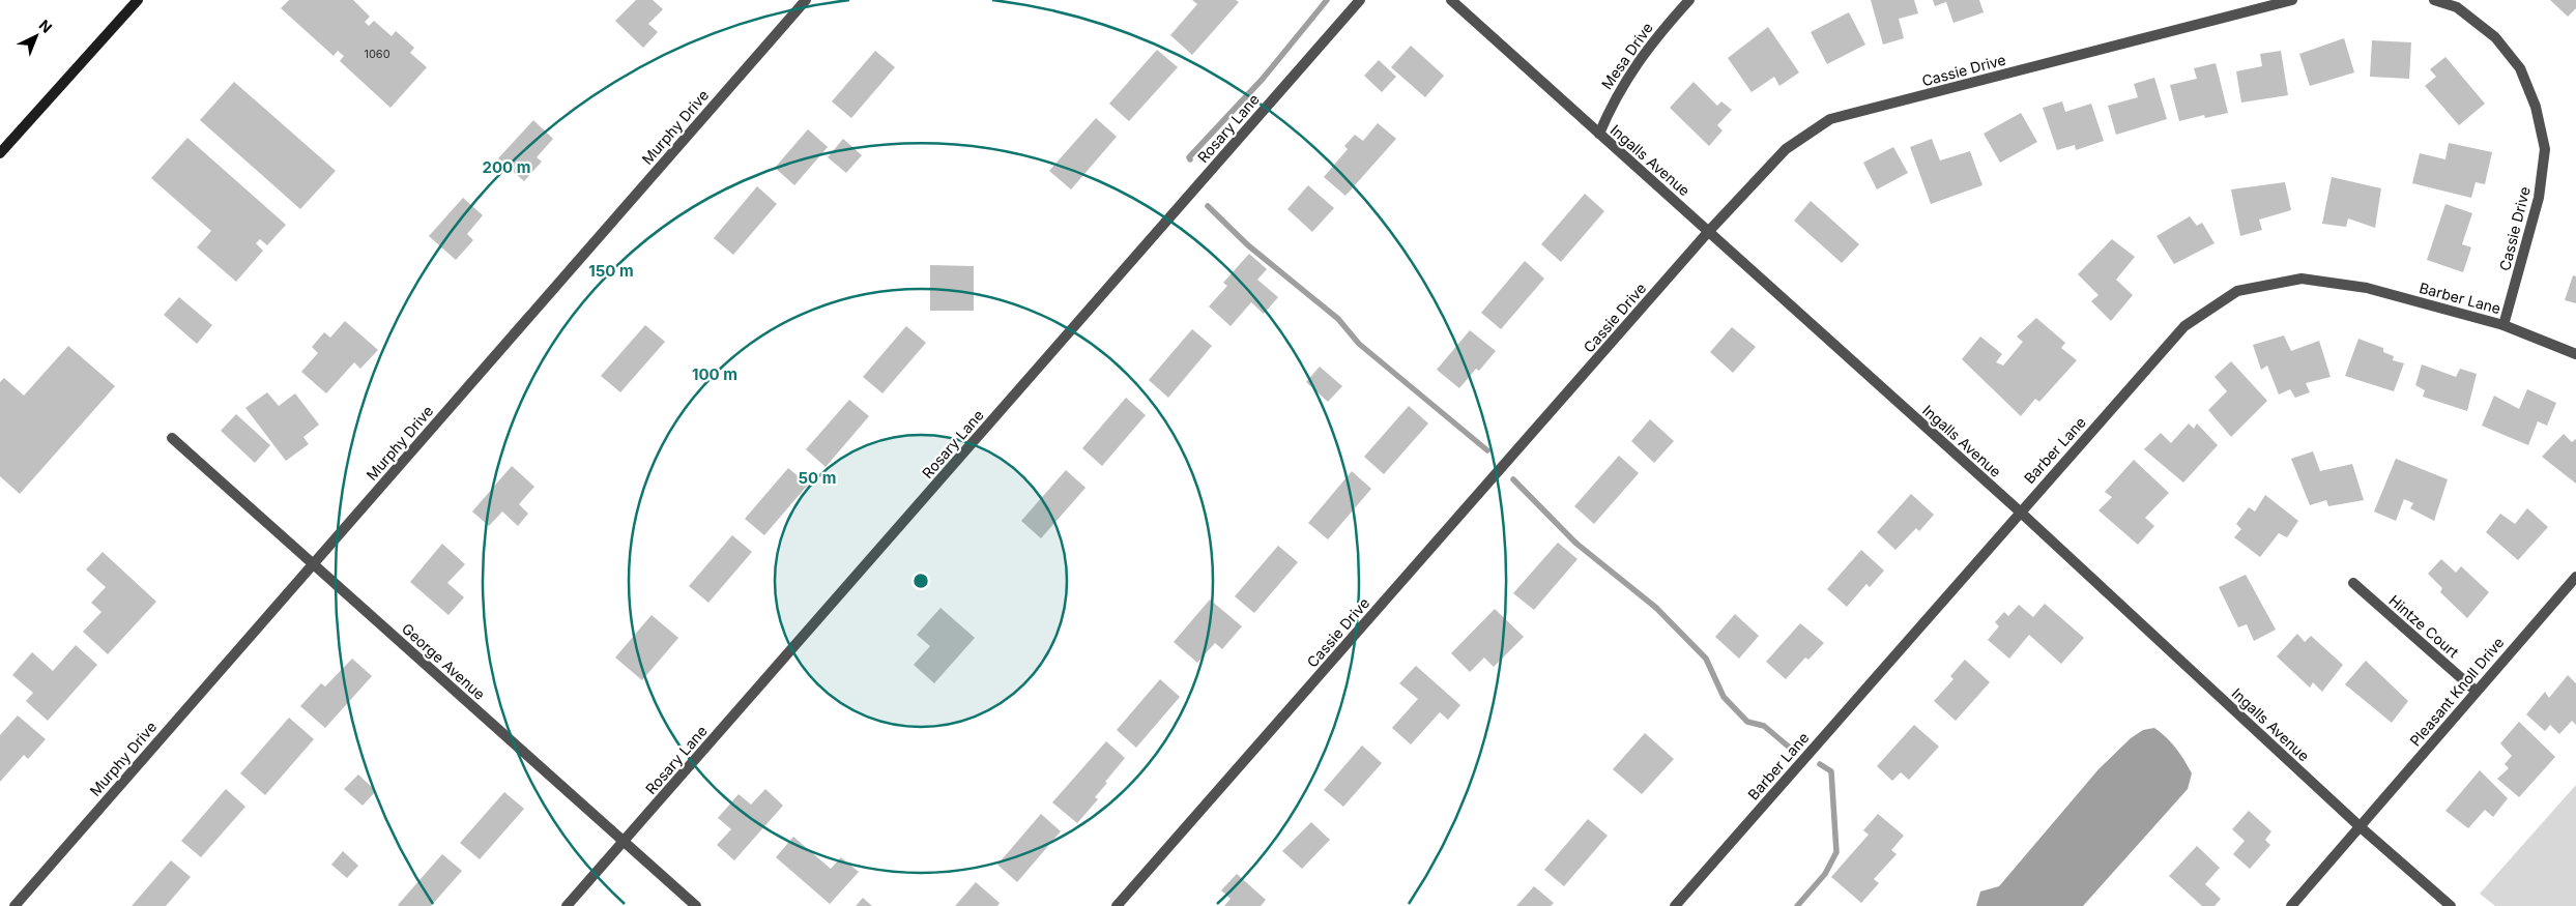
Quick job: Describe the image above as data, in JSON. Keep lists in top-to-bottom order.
{
  "streets": {
    "street": [
      "Mesa Drive",
      "Cassie Drive",
      "Murphy Drive",
      "Rosary Lane",
      "Ingalls Avenue",
      "Barber Lane",
      "Hintze Court",
      "George Avenue",
      "Pleasant Knoll Drive"
    ]
  },
  "crossings": [
    ["Mesa Drive", "Ingalls Avenue"],
    ["Cassie Drive", "Ingalls Avenue"],
    ["Cassie Drive", "Barber Lane"],
    ["Murphy Drive", "George Avenue"],
    ["Rosary Lane", "George Avenue"],
    ["Ingalls Avenue", "Barber Lane"],
    ["Ingalls Avenue", "Pleasant Knoll Drive"],
    ["Hintze Court", "Pleasant Knoll Drive"]
  ],
  "house_numbers": ["1060"],
  "north": "top right",
  "rings": [
    "200 m",
    "150 m",
    "100 m",
    "50 m"
  ]
}
